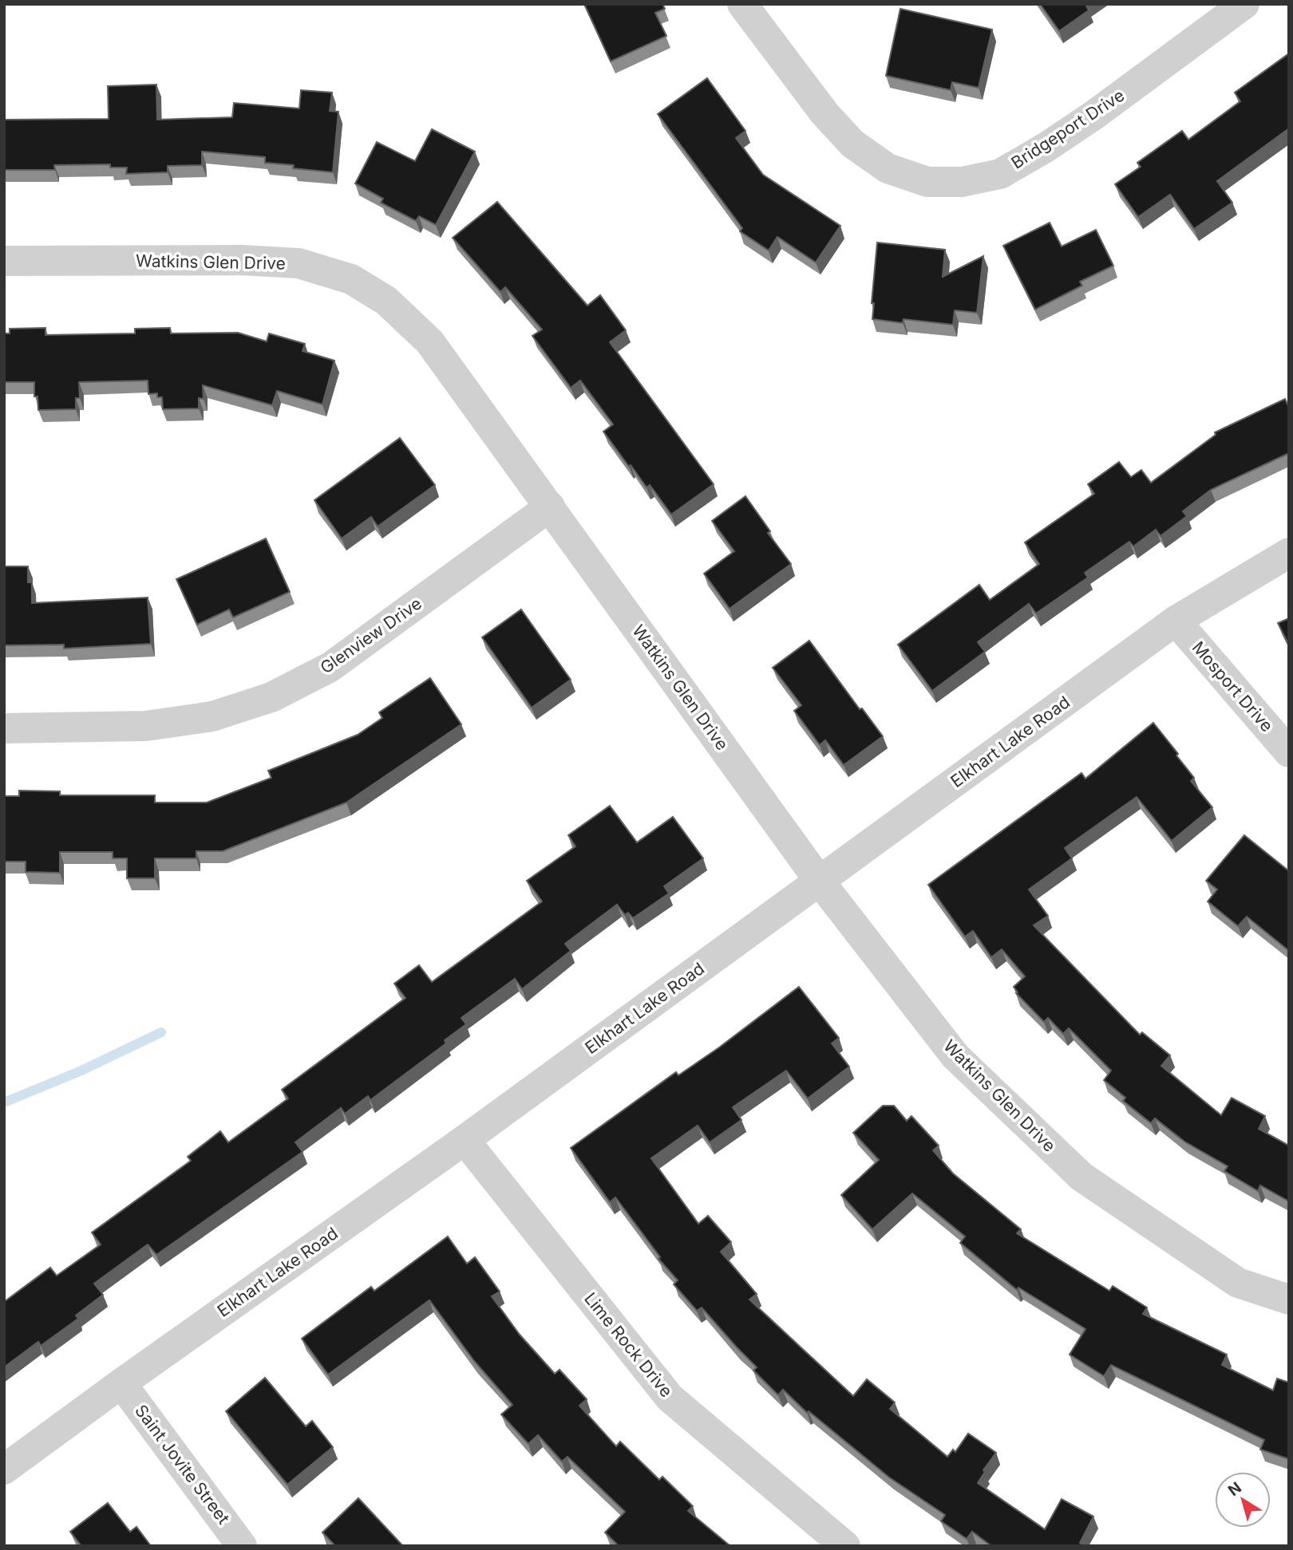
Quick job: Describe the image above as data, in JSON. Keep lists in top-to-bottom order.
{
  "streets": {
    "street": [
      "Bridgeport Drive",
      "Watkins Glen Drive",
      "Glenview Drive",
      "Mosport Drive",
      "Elkhart Lake Road",
      "Lime Rock Drive",
      "Saint Jovite Street"
    ]
  },
  "crossings": [
    ["Watkins Glen Drive", "Glenview Drive"],
    ["Watkins Glen Drive", "Elkhart Lake Road"],
    ["Mosport Drive", "Elkhart Lake Road"],
    ["Elkhart Lake Road", "Lime Rock Drive"],
    ["Elkhart Lake Road", "Saint Jovite Street"]
  ],
  "north": "top left"
}
